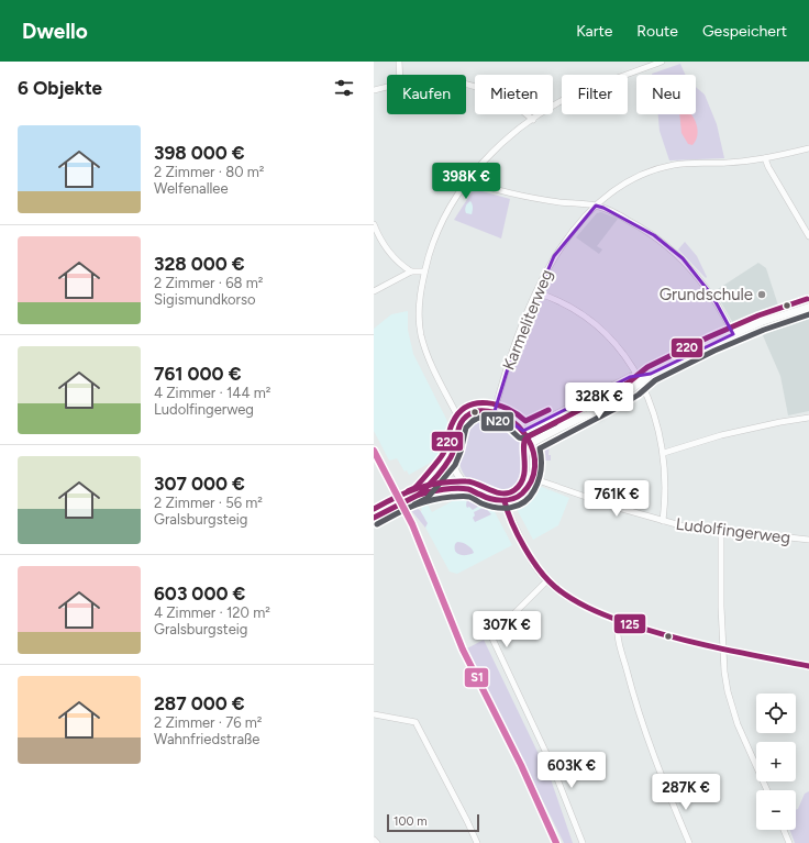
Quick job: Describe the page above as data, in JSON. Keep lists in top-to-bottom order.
{
  "streets": {
    "street": ["Karmeliterweg", "Ludolfingerweg"]
  },
  "crossings": [
    ["Karmeliterweg", "Ludolfingerweg"]
  ],
  "places": ["Grundschule"],
  "lines": [
    "transit line 220",
    "transit line N20",
    "transit line 125",
    "transit line S1"
  ],
  "scale_bar": "100 m",
  "page": {
    "header": "Dwello",
    "nav": ["Karte", "Route", "Gespeichert"],
    "heading": "6 Objekte",
    "chip": [
      "Kaufen",
      "Mieten",
      "Filter",
      "Neu"
    ],
    "list": [
      {
        "name": "398 000 €",
        "note": "2 Zimmer · 80 m² · Welfenallee"
      },
      {
        "name": "328 000 €",
        "note": "2 Zimmer · 68 m² · Sigismundkorso"
      },
      {
        "name": "761 000 €",
        "note": "4 Zimmer · 144 m² · Ludolfingerweg"
      },
      {
        "name": "307 000 €",
        "note": "2 Zimmer · 56 m² · Gralsburgsteig"
      },
      {
        "name": "603 000 €",
        "note": "4 Zimmer · 120 m² · Gralsburgsteig"
      },
      {
        "name": "287 000 €",
        "note": "2 Zimmer · 76 m² · Wahnfriedstraße"
      }
    ],
    "price": [
      "398K €",
      "328K €",
      "761K €",
      "307K €",
      "603K €",
      "287K €"
    ],
    "map_buttons": ["+", "−"],
    "scale": "100 m"
  }
}
